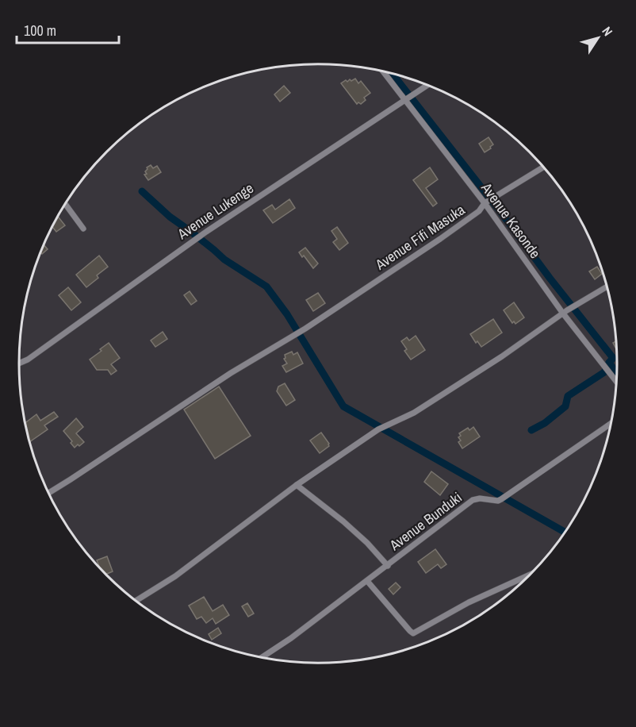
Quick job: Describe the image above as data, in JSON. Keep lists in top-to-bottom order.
{
  "streets": {
    "street": [
      "Avenue Lukenge",
      "Avenue Kasonde",
      "Avenue Fifi Masuka",
      "Avenue Bunduki"
    ]
  },
  "crossings": [
    ["Avenue Lukenge", "Avenue Kasonde"],
    ["Avenue Kasonde", "Avenue Fifi Masuka"]
  ],
  "scale_bar": "100 m",
  "north": "top right"
}
